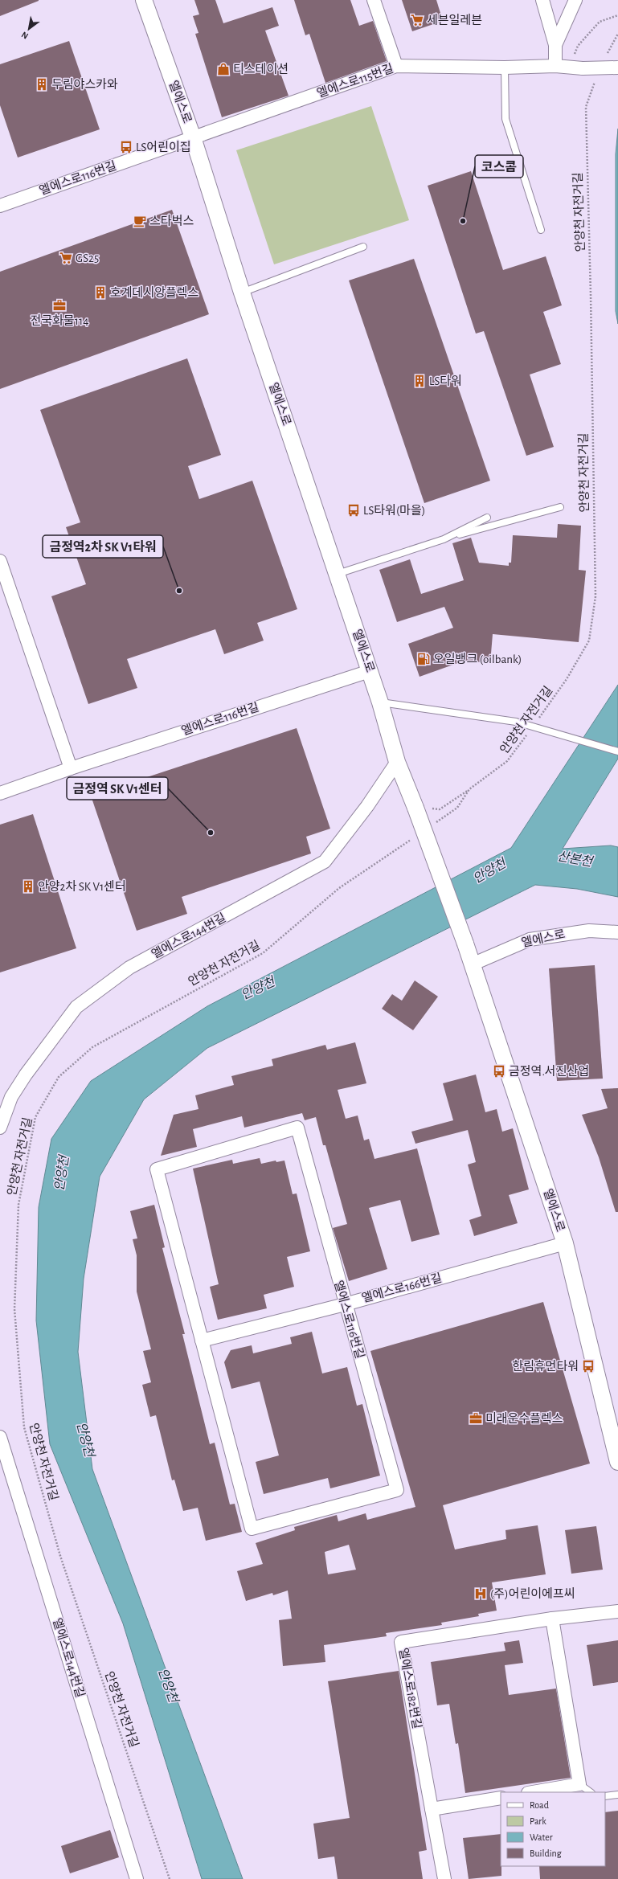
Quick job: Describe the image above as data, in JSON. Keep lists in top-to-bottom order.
{
  "streets": {
    "street": [
      "엘에스로115번길",
      "엘에스로",
      "엘에스로116번길",
      "엘에스로144번길",
      "엘에스로166번길",
      "엘에스로182번길"
    ],
    "path": ["안양천 자전거길"]
  },
  "crossings": [
    ["엘에스로115번길", "엘에스로"],
    ["엘에스로115번길", "엘에스로116번길"],
    ["엘에스로", "엘에스로116번길"],
    ["엘에스로", "엘에스로144번길"],
    ["엘에스로", "엘에스로166번길"],
    ["엘에스로116번길", "엘에스로166번길"]
  ],
  "water": ["산본천", "안양천"],
  "places": {
    "supermarket": ["세븐일레븐", "GS25"],
    "shop": ["티스테이션"],
    "building": [
      "두림야스카와",
      "호계데시앙플렉스",
      "LS타워",
      "안양2차 SK V1센터"
    ],
    "bus stop": [
      "LS어린이집",
      "LS타워(마을)",
      "금정역.서진산업",
      "한림휴먼타워"
    ],
    "cafe": ["스타벅스"],
    "other": ["코스콤", "금정역2차 SK V1타워", "금정역 SK V1센터"],
    "office": ["전국화물114", "미래운수플렉스"],
    "fuel station": ["오일뱅크 (oilbank)"],
    "hospital": ["(주)어린이에프씨"]
  },
  "legend": [
    "Road",
    "Park",
    "Water",
    "Building"
  ],
  "north": "bottom left"
}
